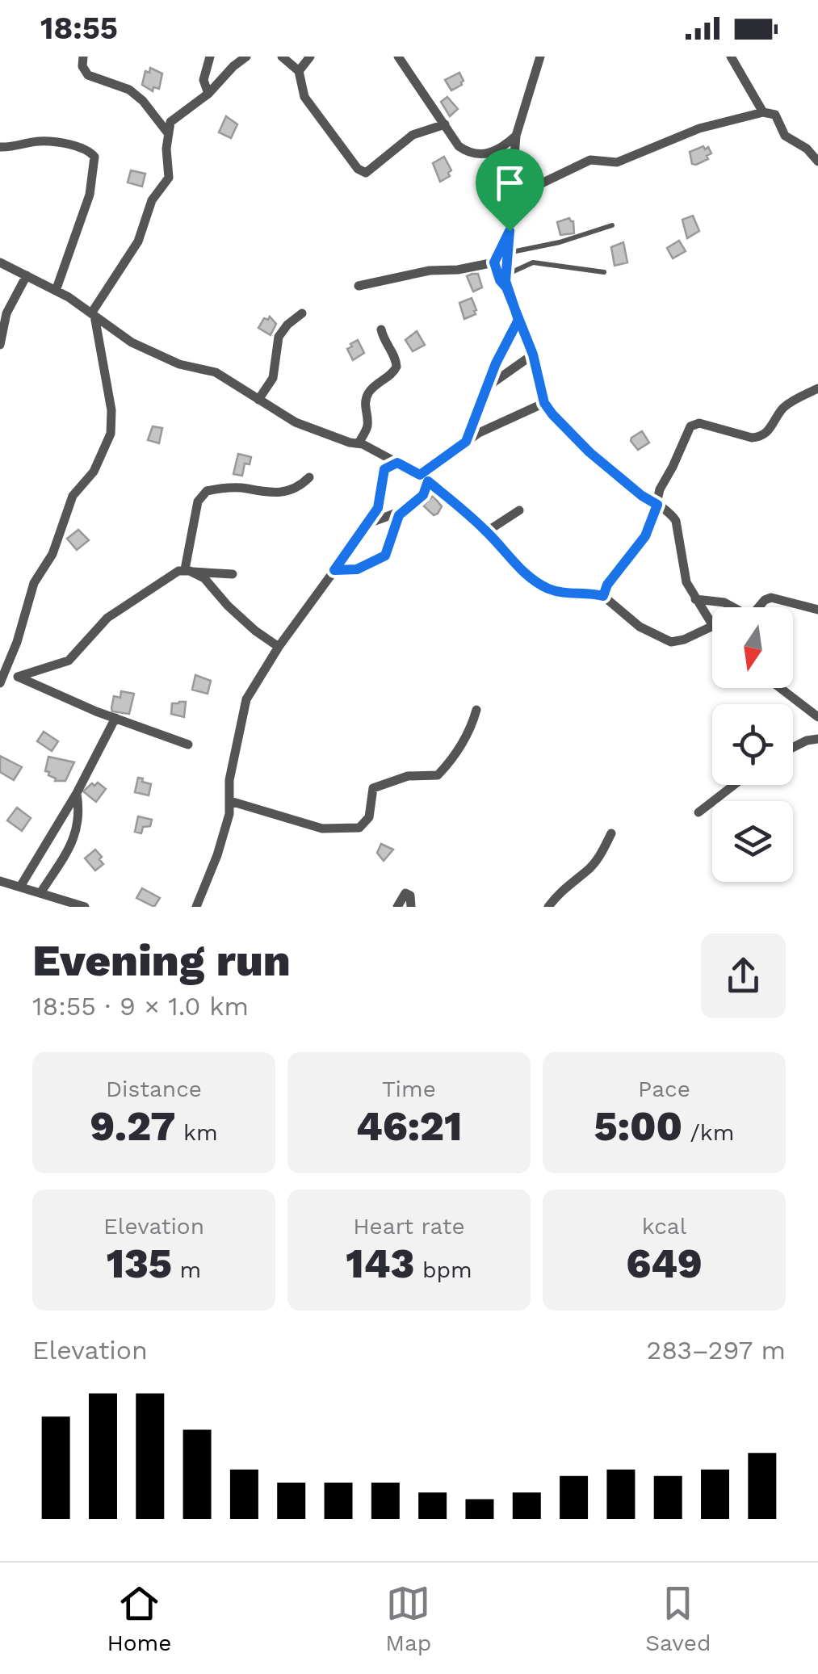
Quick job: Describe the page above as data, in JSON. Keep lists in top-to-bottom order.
{
  "north": "bottom",
  "page": {
    "status": "18:55",
    "heading": ["Evening run", "18:55 · 9 × 1.0 km"],
    "stats": [
      ["Distance", "9.27 km"],
      ["Time", "46:21"],
      ["Pace", "5:00 /km"],
      ["Elevation", "135 m"],
      ["Heart rate", "143 bpm"],
      ["kcal", "649"]
    ],
    "chart": ["Elevation", "283–297 m"],
    "tabs": ["Home", "Map", "Saved"]
  }
}
